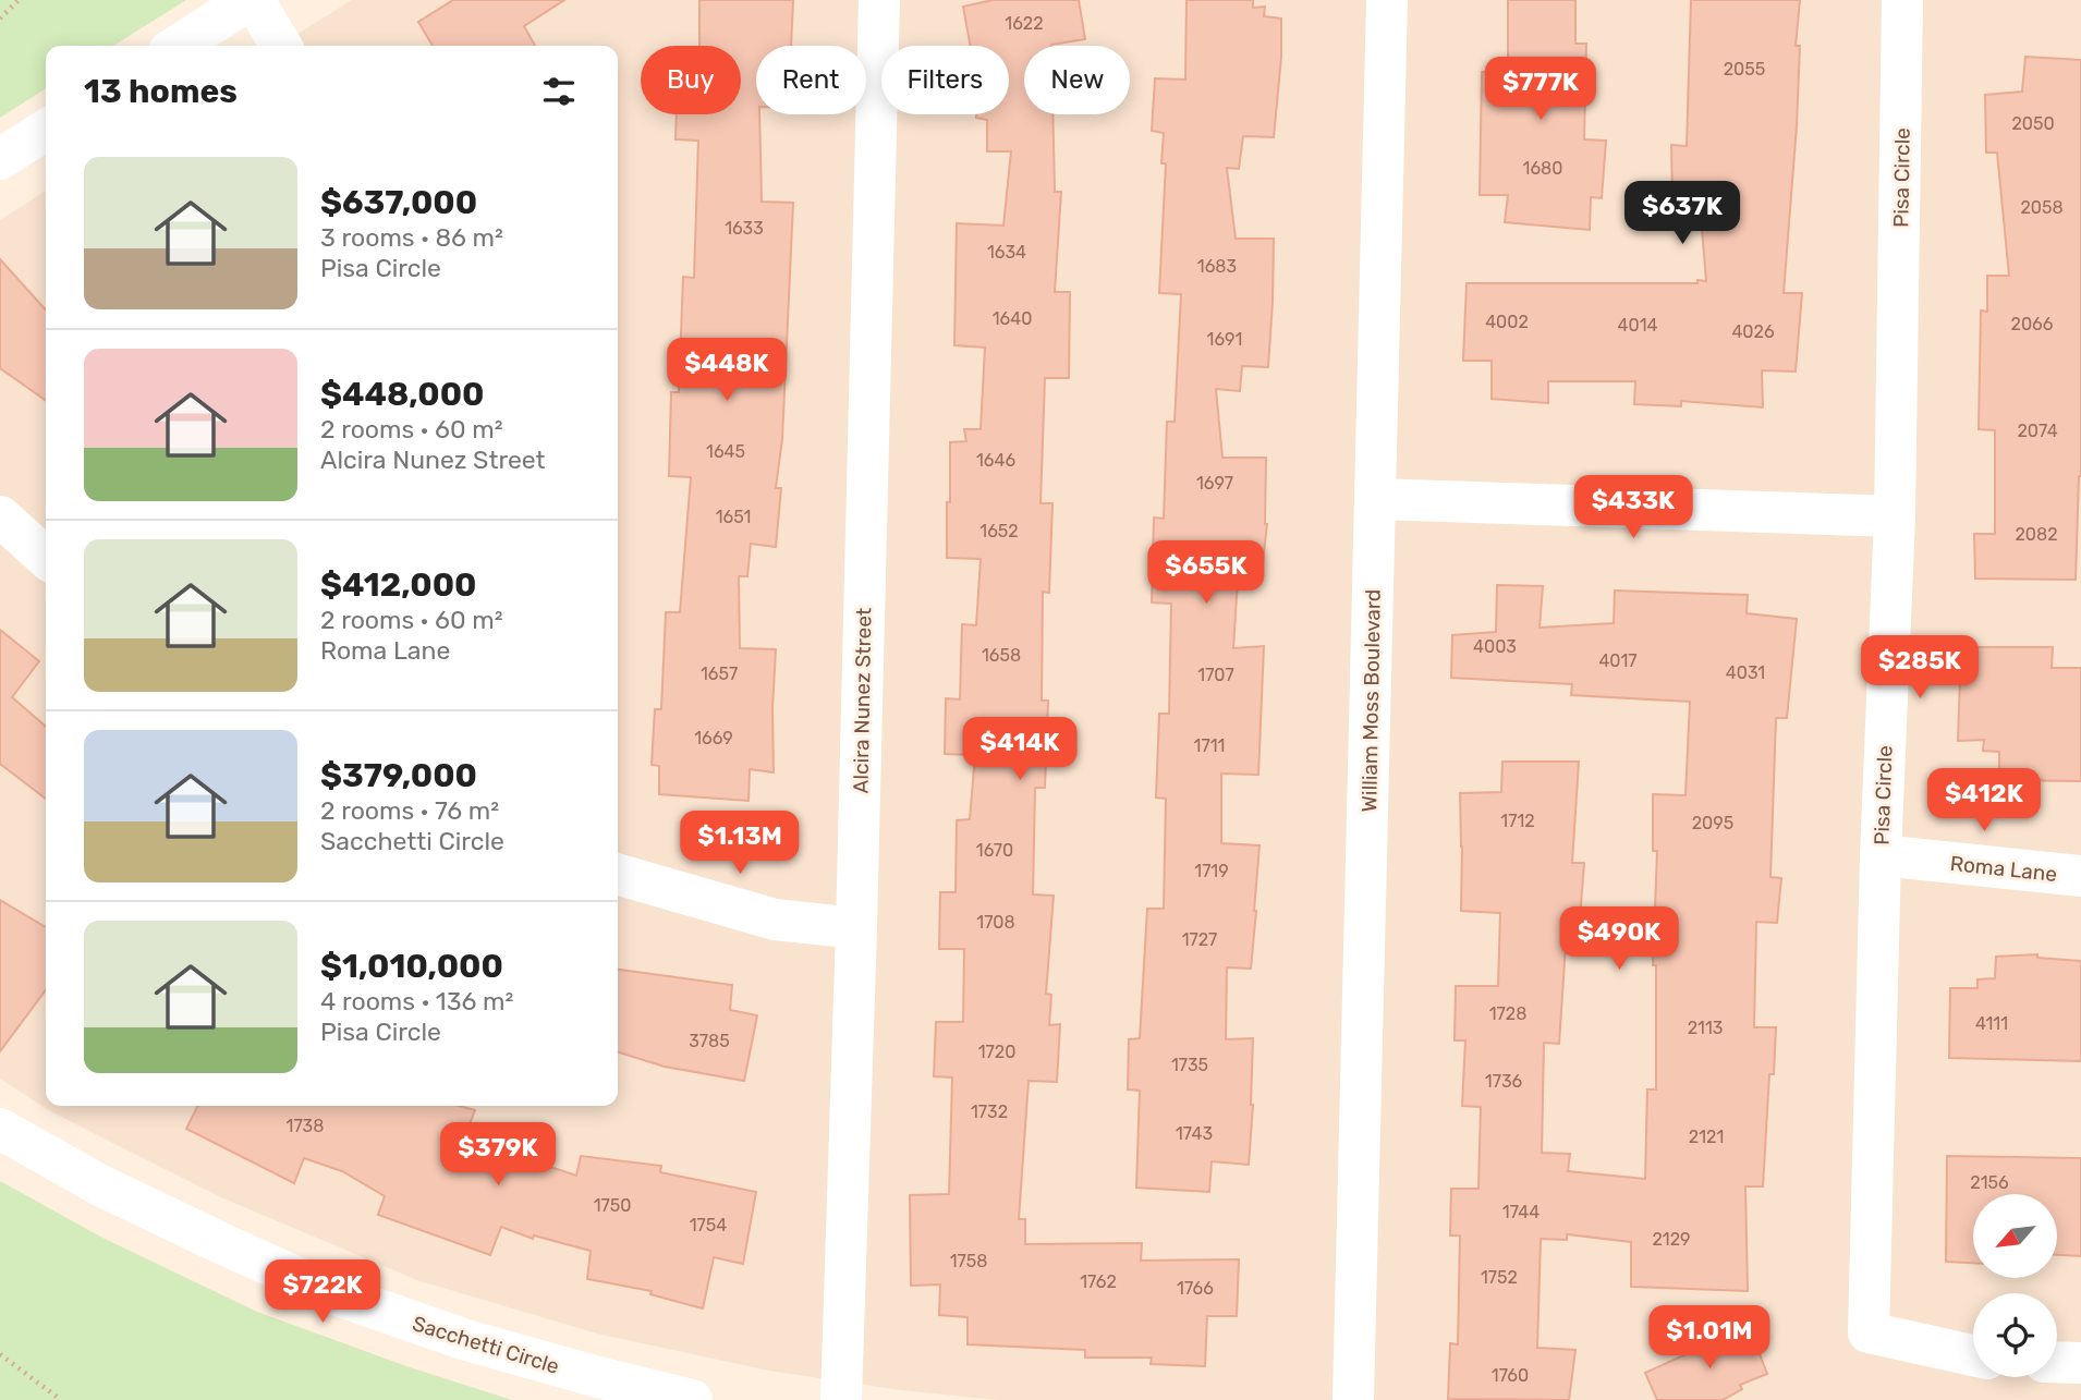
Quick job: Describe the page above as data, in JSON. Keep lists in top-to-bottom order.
{
  "streets": {
    "street": [
      "Pisa Circle",
      "Alcira Nunez Street",
      "William Moss Boulevard",
      "Roma Lane",
      "Sacchetti Circle"
    ]
  },
  "crossings": [
    ["Pisa Circle", "Roma Lane"]
  ],
  "house_numbers": [
    "1622",
    "2055",
    "2050",
    "1680",
    "2058",
    "1633",
    "1634",
    "1683",
    "1640",
    "4002",
    "2066",
    "4014",
    "4026",
    "1691",
    "2074",
    "1645",
    "1646",
    "1697",
    "1651",
    "1652",
    "2082",
    "4003",
    "1658",
    "4017",
    "4031",
    "1657",
    "1707",
    "1669",
    "1711",
    "1712",
    "2095",
    "1670",
    "1719",
    "1708",
    "1727",
    "1728",
    "4111",
    "2113",
    "3785",
    "1720",
    "1735",
    "1736",
    "1732",
    "1738",
    "1743",
    "2121",
    "2156",
    "1750",
    "1744",
    "1754",
    "2129",
    "1758",
    "1752",
    "1762",
    "1766",
    "1760"
  ],
  "north": "bottom left",
  "page": {
    "chip": [
      "Buy",
      "Rent",
      "Filters",
      "New"
    ],
    "heading": "13 homes",
    "price": [
      "$777K",
      "$637K",
      "$448K",
      "$433K",
      "$655K",
      "$285K",
      "$414K",
      "$412K",
      "$1.13M",
      "$490K",
      "$379K",
      "$722K",
      "$1.01M"
    ],
    "list": [
      {
        "name": "$637,000",
        "note": "3 rooms · 86 m² · Pisa Circle"
      },
      {
        "name": "$448,000",
        "note": "2 rooms · 60 m² · Alcira Nunez Street"
      },
      {
        "name": "$412,000",
        "note": "2 rooms · 60 m² · Roma Lane"
      },
      {
        "name": "$379,000",
        "note": "2 rooms · 76 m² · Sacchetti Circle"
      },
      {
        "name": "$1,010,000",
        "note": "4 rooms · 136 m² · Pisa Circle"
      }
    ]
  }
}
